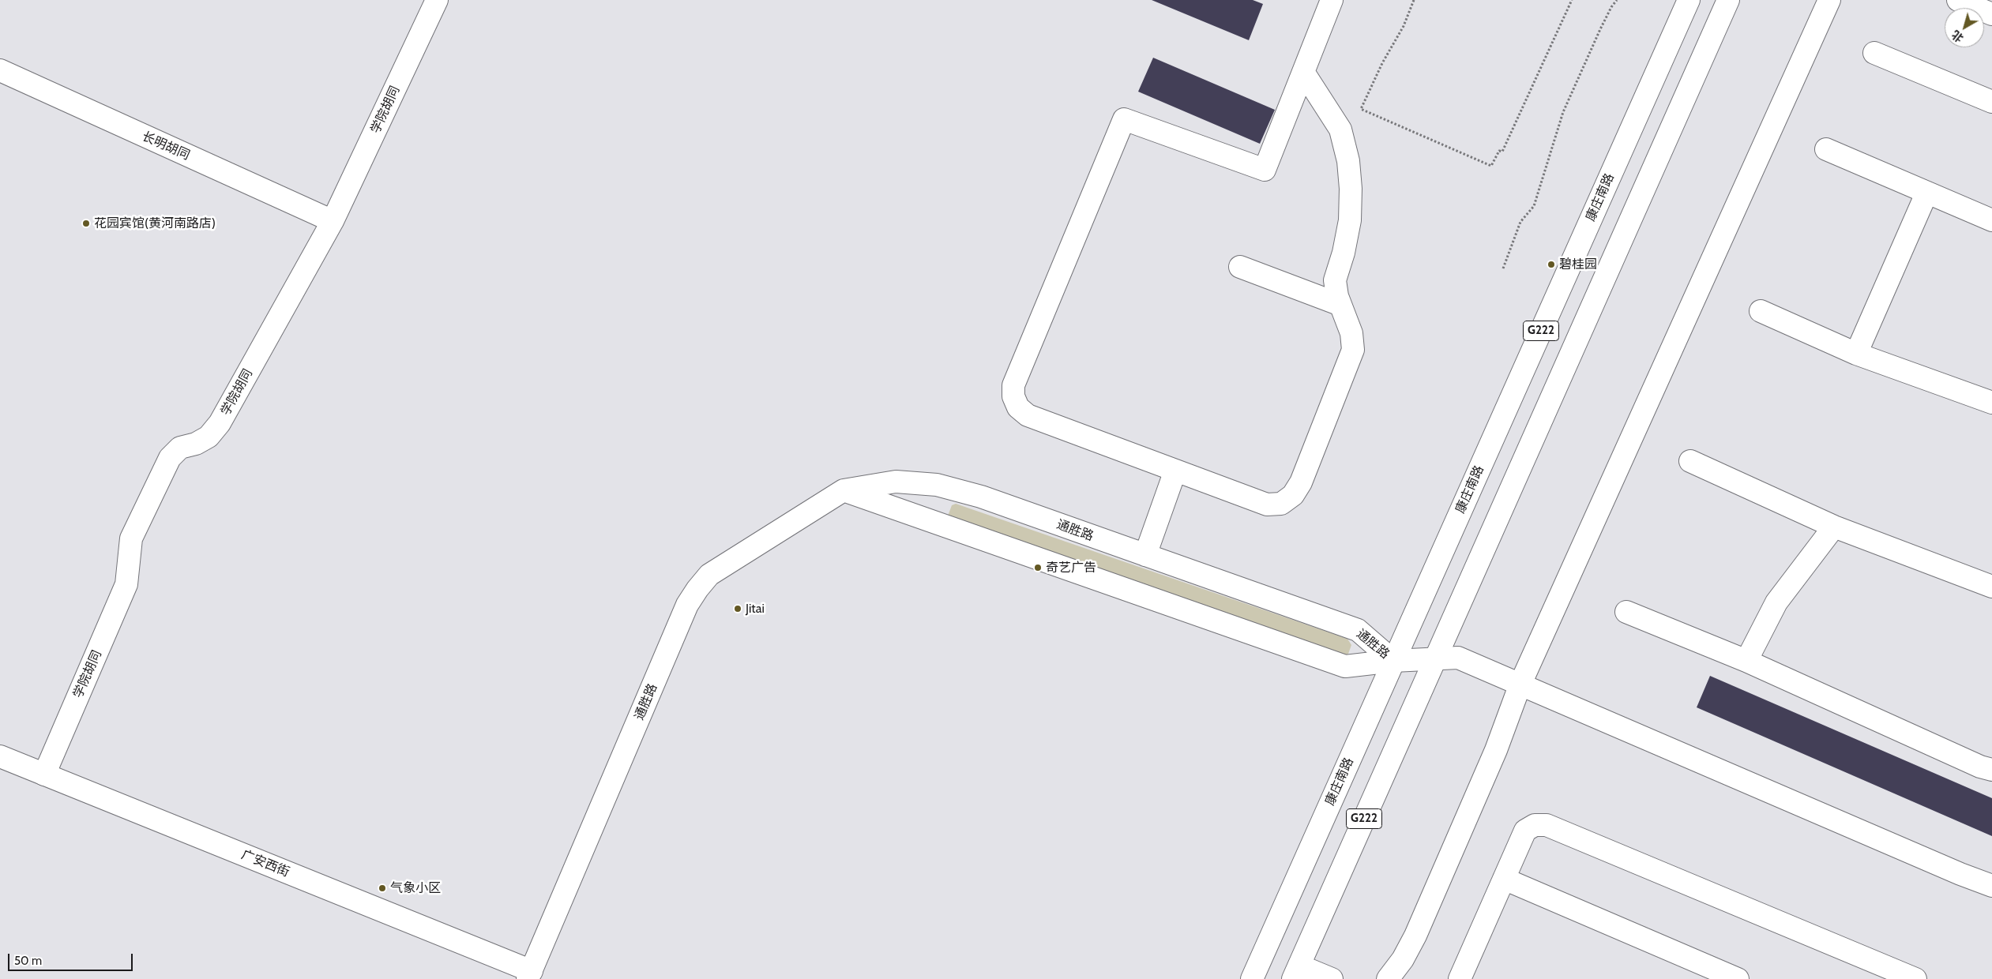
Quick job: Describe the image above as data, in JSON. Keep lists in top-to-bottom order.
{
  "streets": {
    "main road": [
      "学院胡同",
      "长明胡同",
      "康庄南路",
      "G222",
      "通胜路",
      "广安西街"
    ]
  },
  "crossings": [
    ["学院胡同", "长明胡同"],
    ["学院胡同", "广安西街"],
    ["康庄南路", "通胜路"],
    ["通胜路", "广安西街"]
  ],
  "places": [
    "花园宾馆(黄河南路店)",
    "碧桂园",
    "奇艺广告",
    "Jitai",
    "气象小区"
  ],
  "scale_bar": "50 m",
  "north": "bottom left"
}
